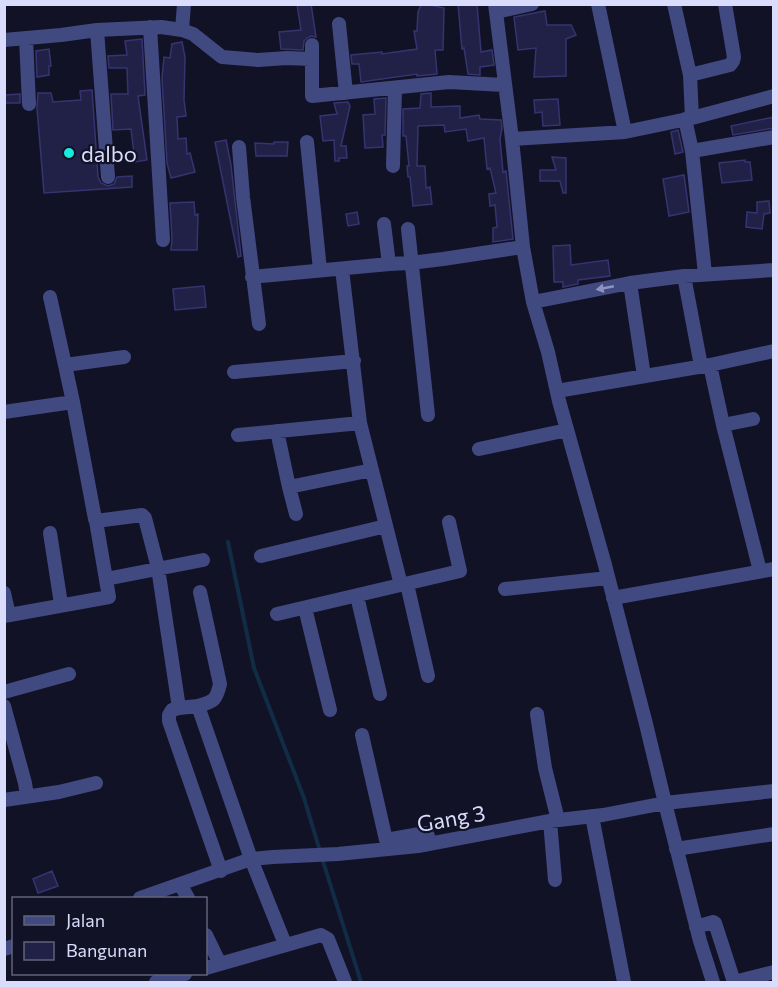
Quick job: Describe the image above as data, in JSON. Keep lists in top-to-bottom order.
{
  "streets": {
    "street": ["Gang 3"]
  },
  "places": ["dalbo"],
  "legend": ["Jalan", "Bangunan"]
}
